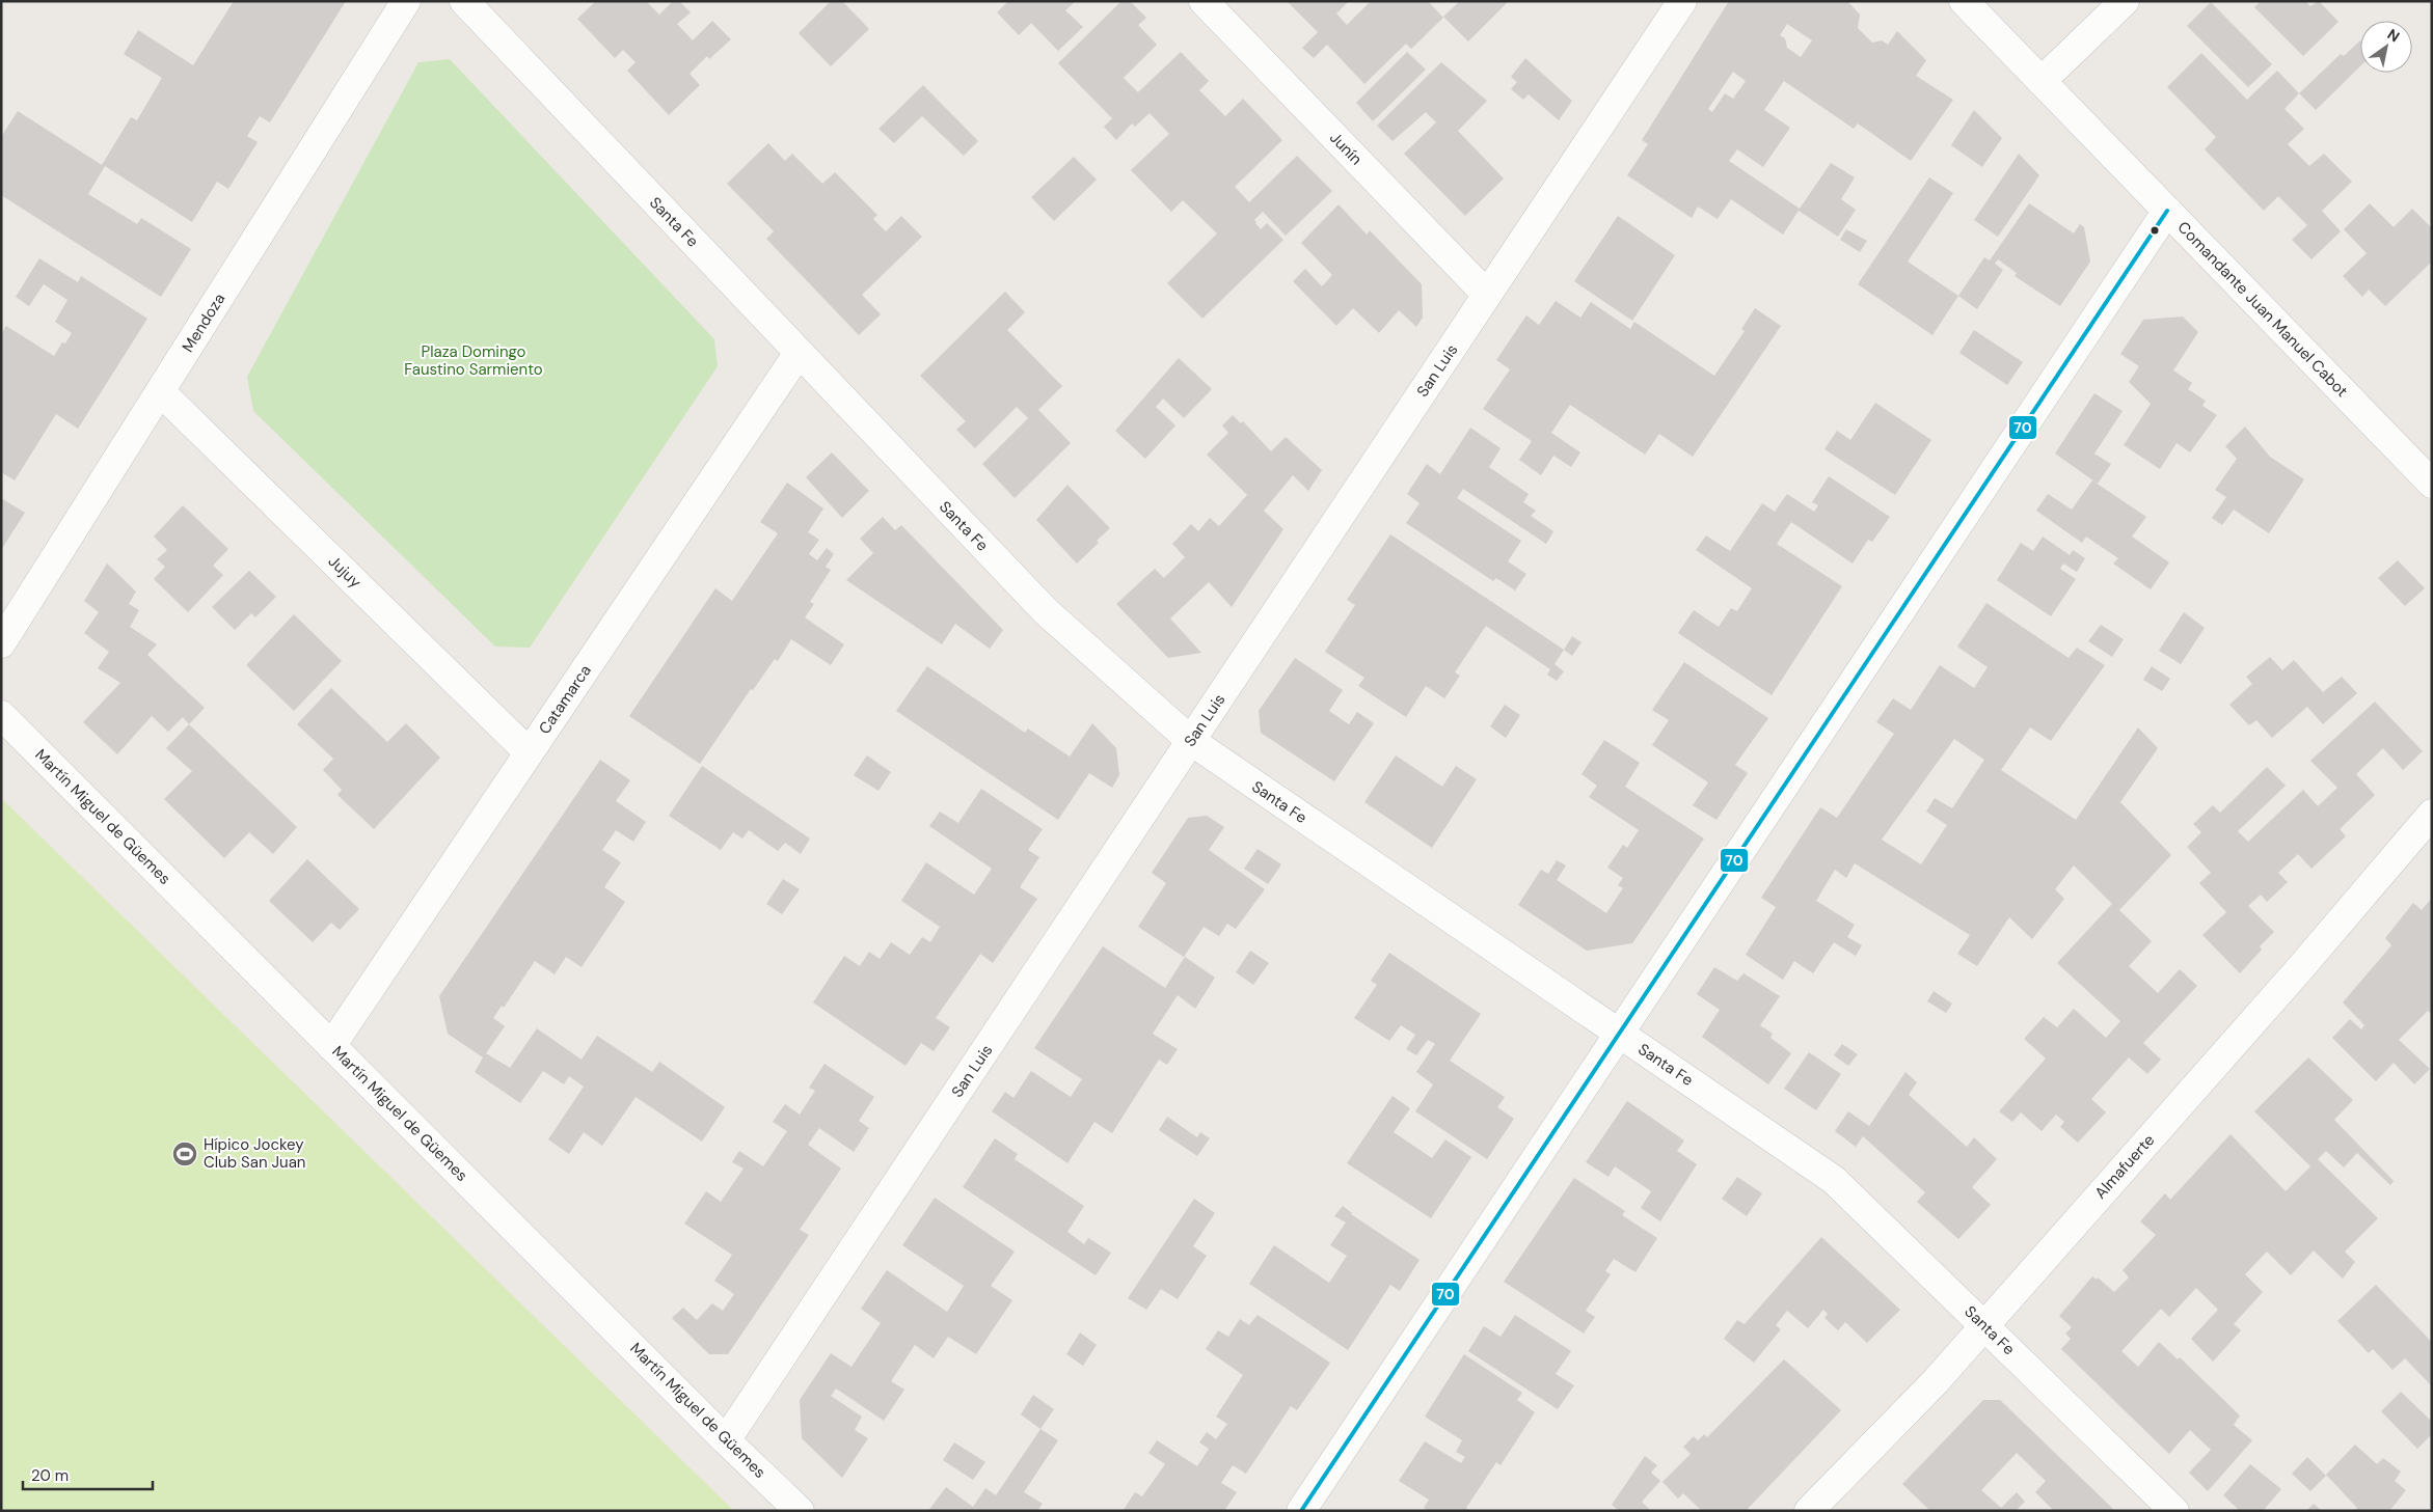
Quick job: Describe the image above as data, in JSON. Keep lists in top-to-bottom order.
{
  "streets": {
    "street": [
      "Junín",
      "Santa Fe",
      "Comandante Juan Manuel Cabot",
      "Mendoza",
      "San Luis",
      "Jujuy",
      "Catamarca",
      "Martín Miguel de Güemes",
      "Almafuerte"
    ]
  },
  "crossings": [
    ["Junín", "San Luis"],
    ["Santa Fe", "San Luis"],
    ["Santa Fe", "Catamarca"],
    ["Santa Fe", "Almafuerte"],
    ["Mendoza", "Jujuy"],
    ["San Luis", "Martín Miguel de Güemes"],
    ["Jujuy", "Catamarca"],
    ["Catamarca", "Martín Miguel de Güemes"]
  ],
  "parks": ["Plaza Domingo Faustino Sarmiento"],
  "places": {
    "sports": ["Hípico Jockey Club San Juan"]
  },
  "lines": ["transit line 70"],
  "scale_bar": "20 m",
  "north": "top right"
}
